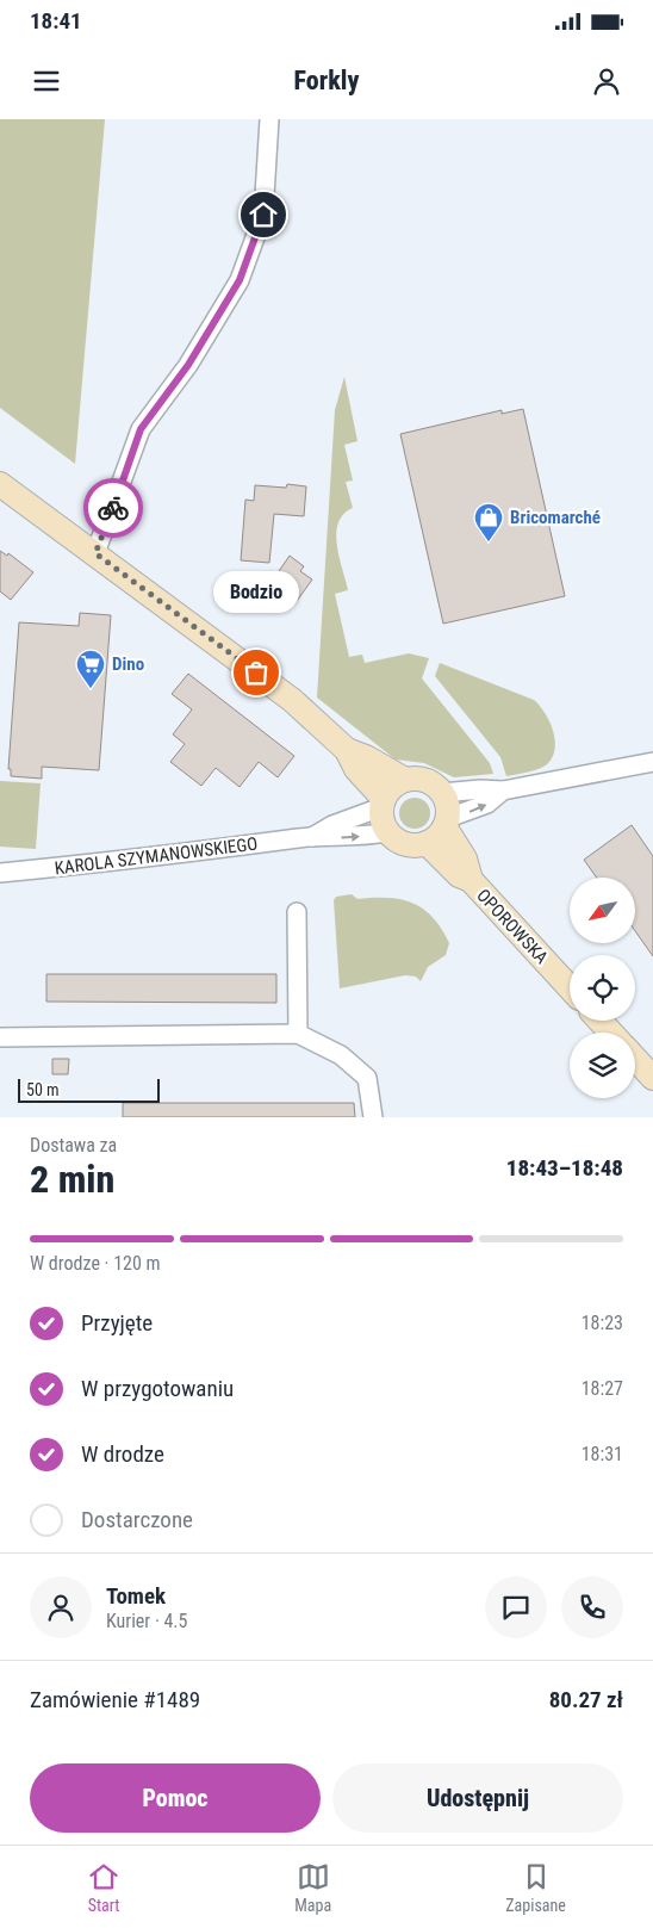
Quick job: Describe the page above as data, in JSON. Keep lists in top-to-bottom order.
{
  "streets": {
    "street": ["KAROLA SZYMANOWSKIEGO", "OPOROWSKA"]
  },
  "crossings": [
    ["KAROLA SZYMANOWSKIEGO", "OPOROWSKA"]
  ],
  "places": {
    "shop": ["Bricomarché"],
    "other": ["Bodzio"],
    "supermarket": ["Dino"]
  },
  "scale_bar": "50 m",
  "north": "bottom left",
  "page": {
    "status": "18:41",
    "header": "Forkly",
    "bubble": "Bodzio",
    "scale": "50 m",
    "heading": ["2 min", "Dostawa za", "18:43–18:48"],
    "panel": [
      "Tomek",
      "Kurier · 4.5",
      "Zamówienie #1489",
      "80.27 zł"
    ],
    "bar": "W drodze · 120 m",
    "list": [
      ["Przyjęte", "18:23"],
      ["W przygotowaniu", "18:27"],
      ["W drodze", "18:31"],
      "Dostarczone"
    ],
    "buttons": ["Pomoc", "Udostępnij"],
    "tabs": ["Start", "Mapa", "Zapisane"]
  }
}
